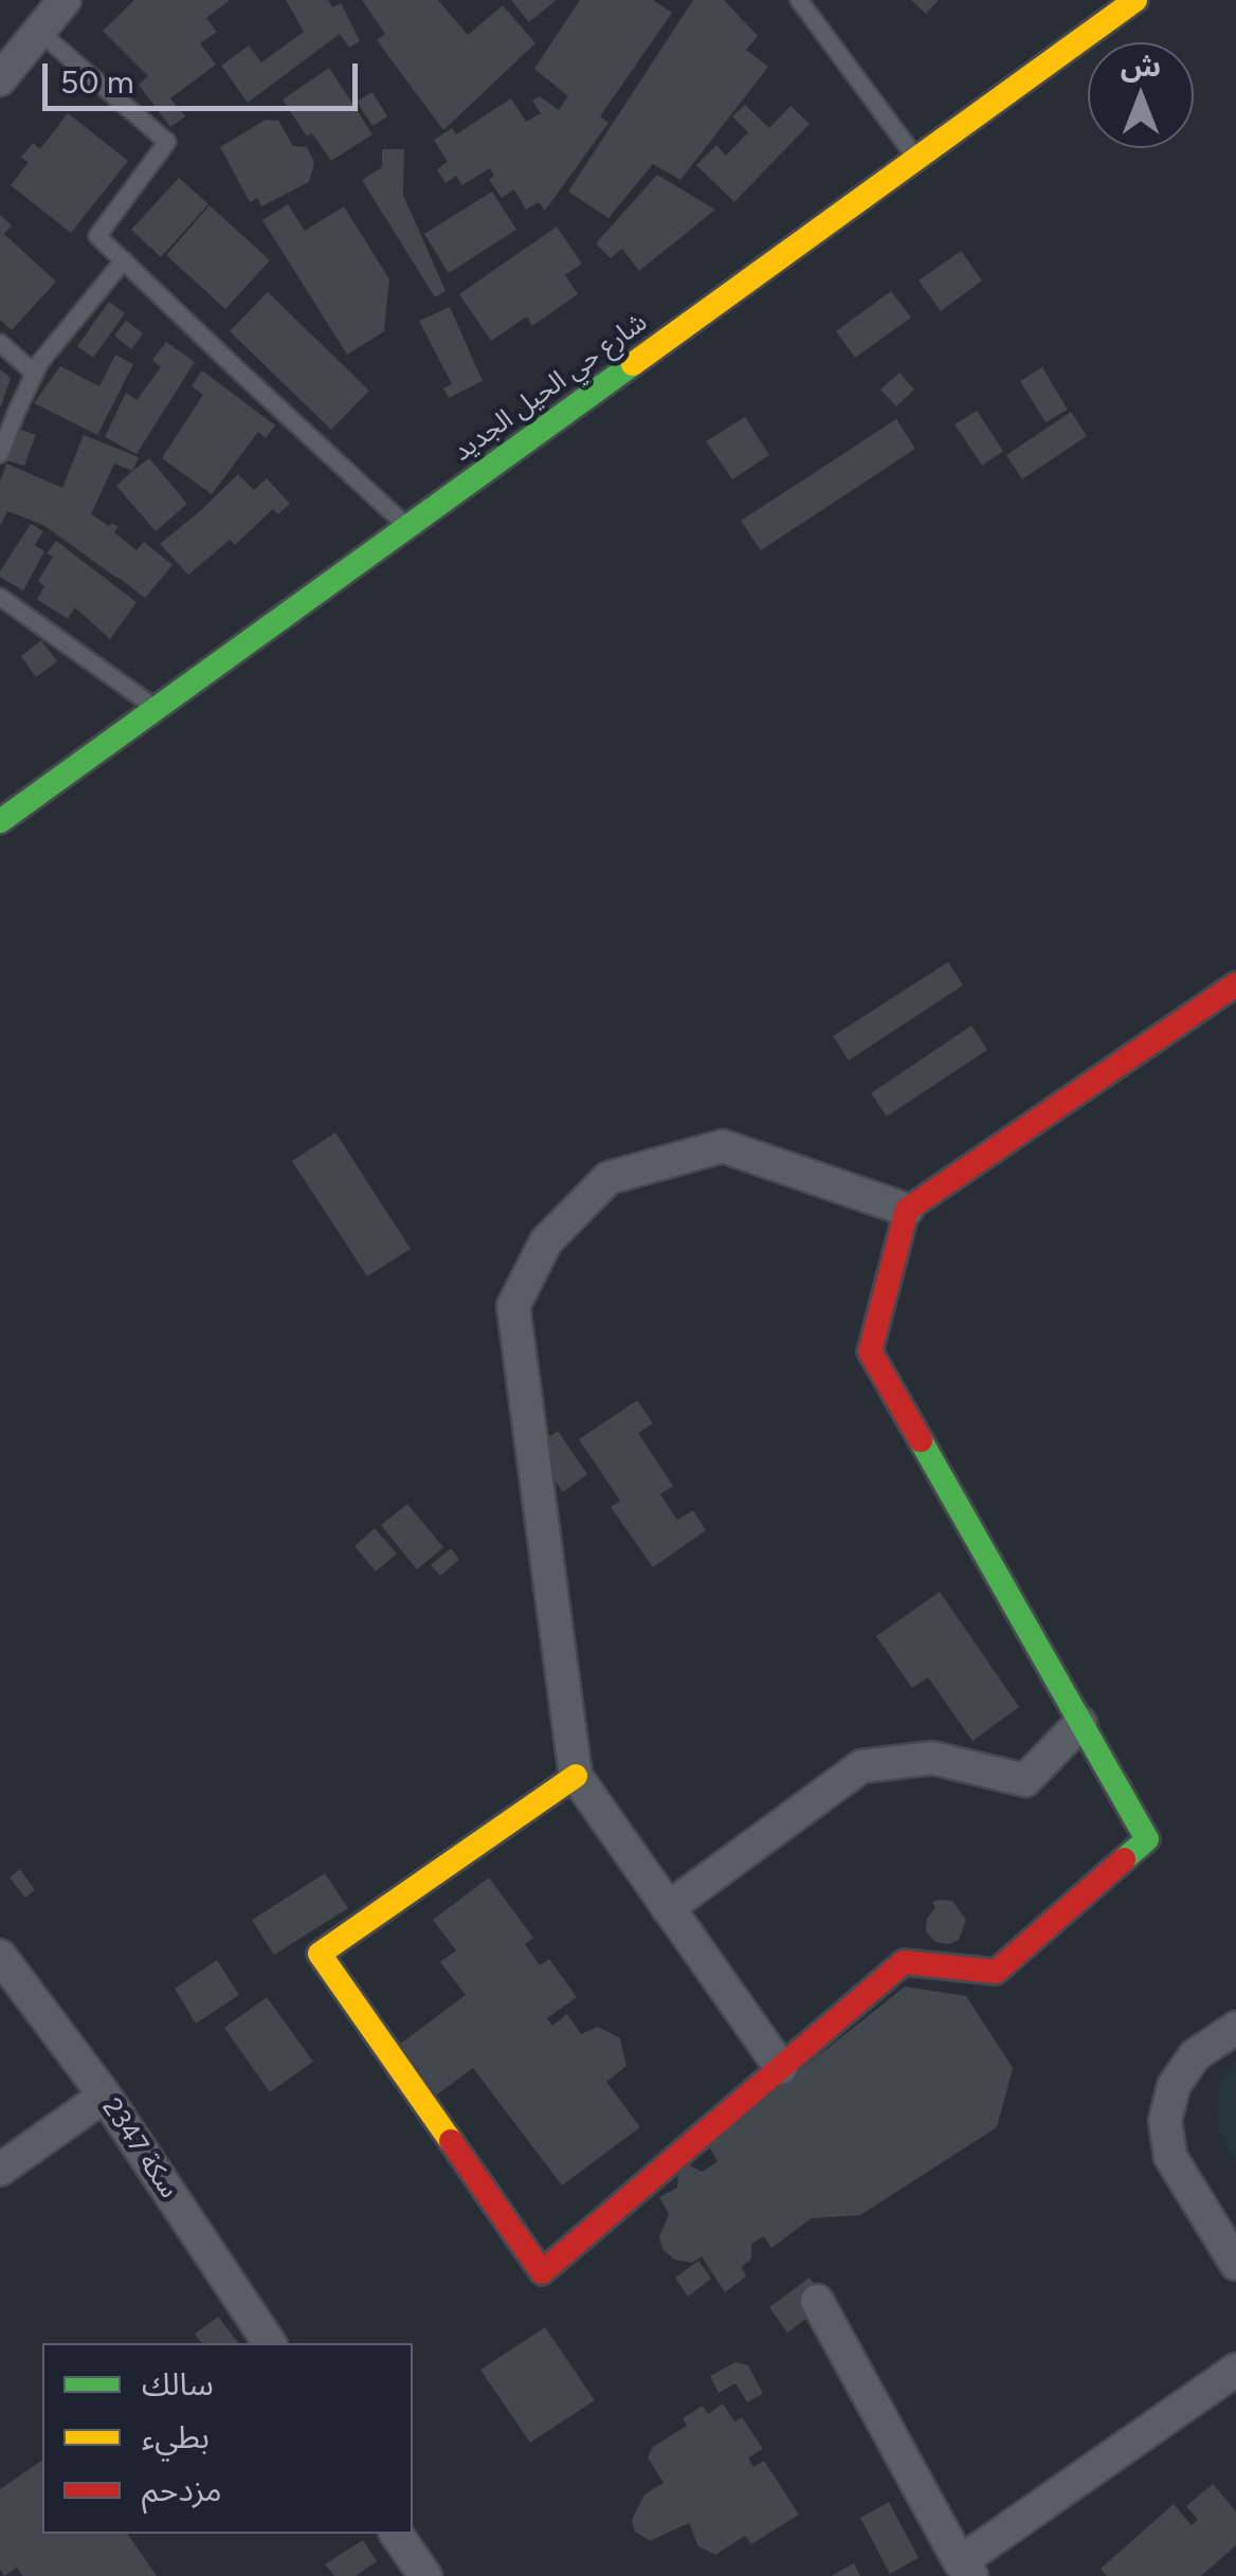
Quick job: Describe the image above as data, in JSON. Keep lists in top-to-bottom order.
{
  "streets": {
    "street": ["شارع حي الحيل الجديد", "سكة 2347"]
  },
  "legend": ["سالك", "بطيء", "مزدحم"],
  "scale_bar": "50 m",
  "north": "top"
}
